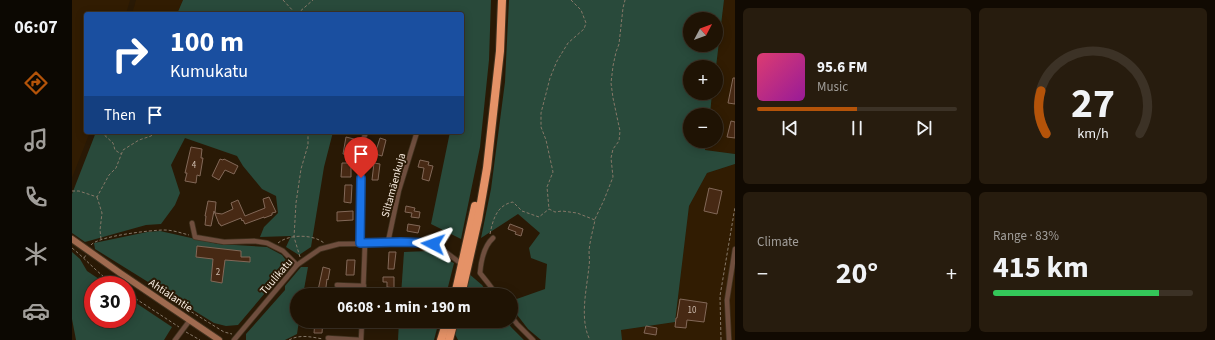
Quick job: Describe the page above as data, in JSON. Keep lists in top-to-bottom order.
{
  "streets": {
    "main road": ["Ahtialantie"],
    "street": ["Siltamäenkuja", "Tuulikatu"]
  },
  "crossings": [
    ["Siltamäenkuja", "Tuulikatu"]
  ],
  "house_numbers": ["4", "2", "10"],
  "north": "top right",
  "page": {
    "tabs": "06:07",
    "map_buttons": ["+", "−"],
    "turn": ["100 m", "Kumukatu"],
    "song": ["95.6 FM", "Music"],
    "then": "Then",
    "tile": [
      "Climate",
      ["Range · 83%", "415 km"]
    ],
    "heat": ["−", "20°", "+"],
    "limit": "30",
    "trip": "06:08 · 1 min · 190 m",
    "gauge": ["27", "km/h"]
  }
}
